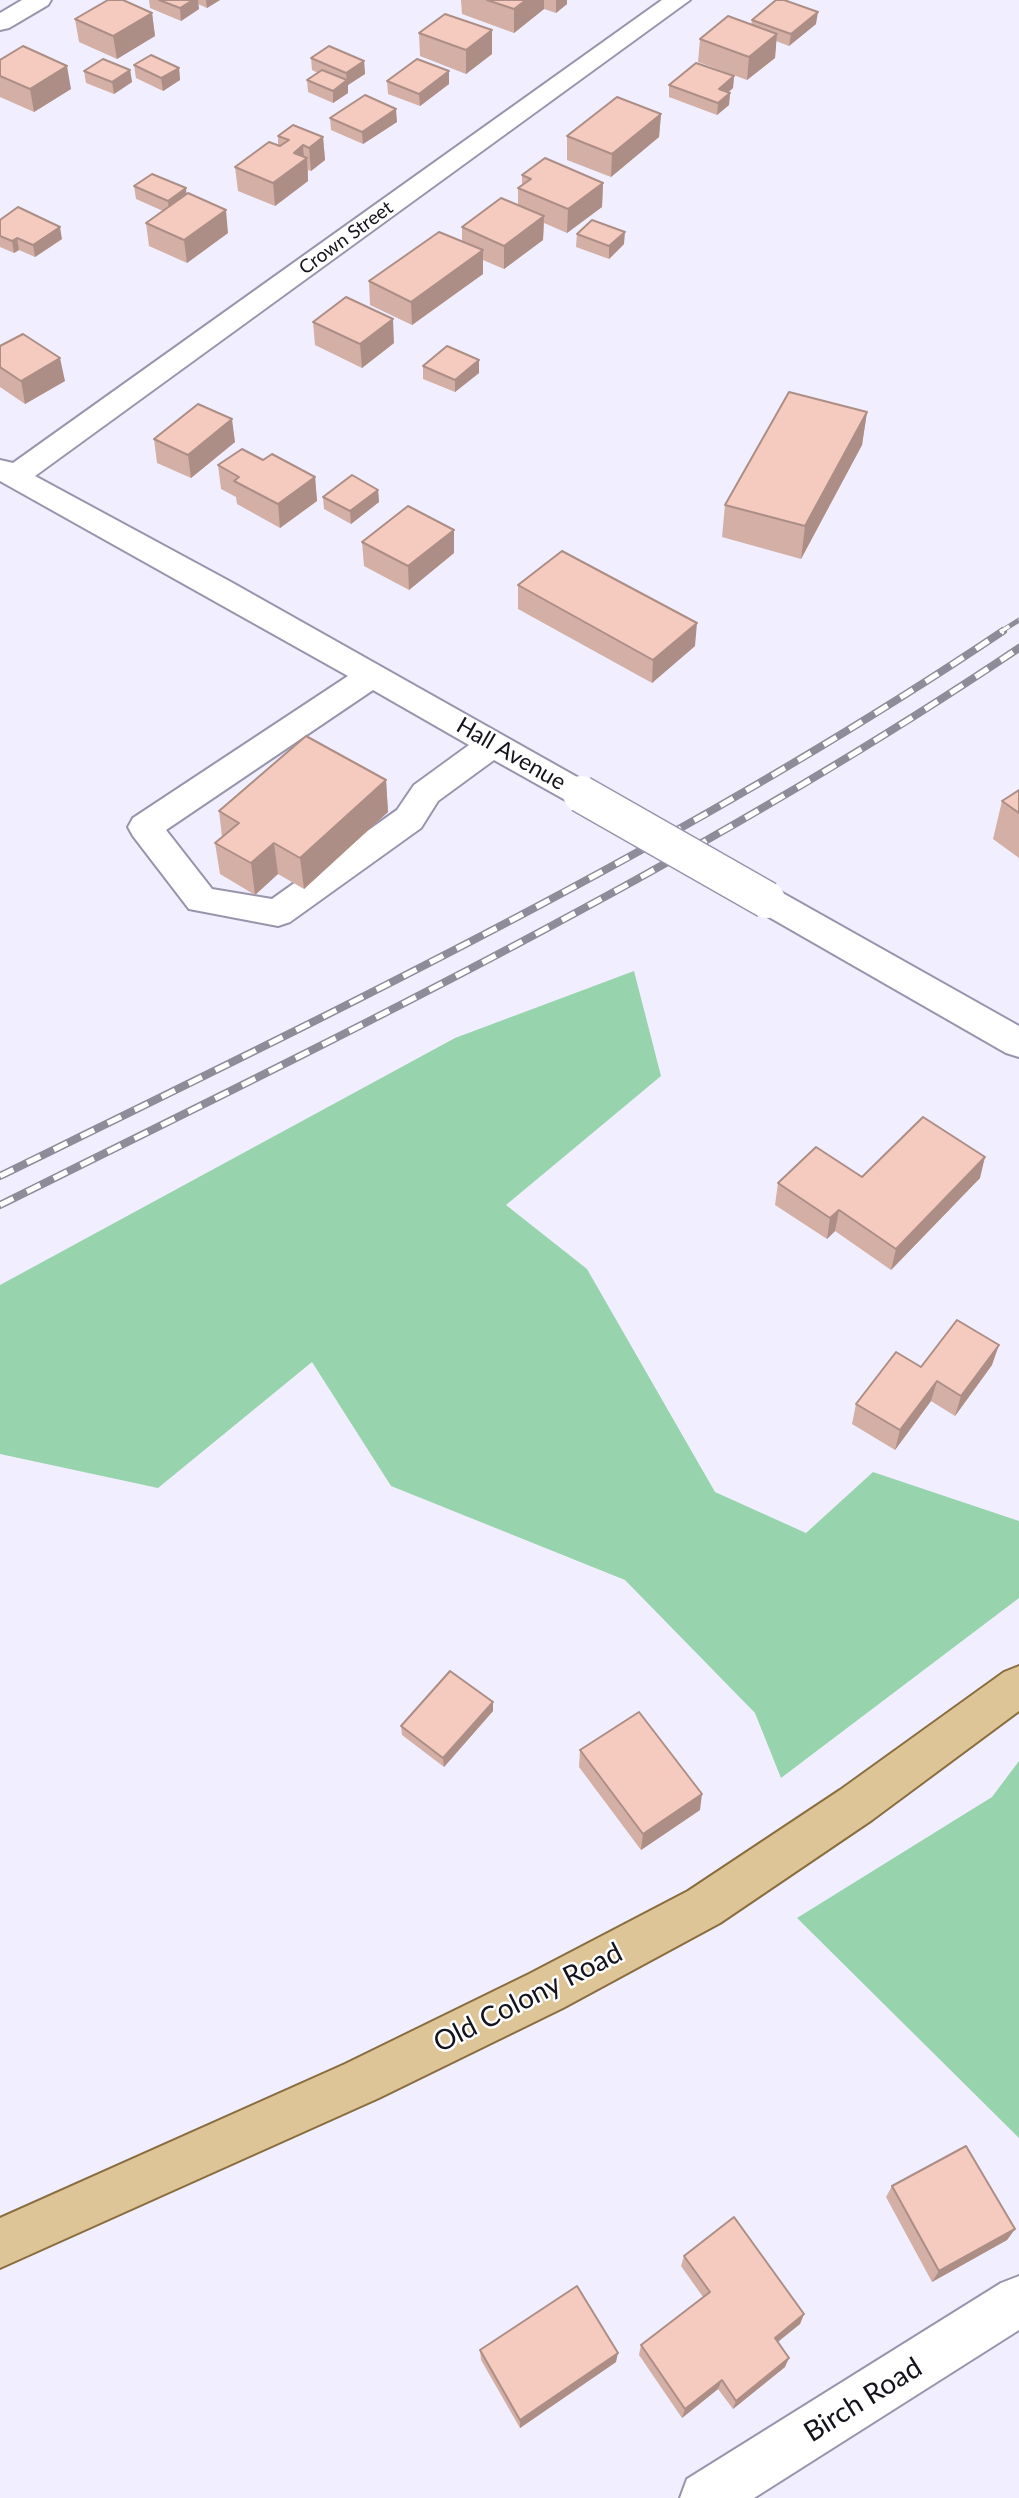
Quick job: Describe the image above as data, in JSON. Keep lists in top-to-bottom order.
{
  "streets": {
    "main road": ["Old Colony Road"],
    "street": ["Crown Street", "Hall Avenue", "Birch Road"]
  },
  "crossings": [
    ["Crown Street", "Hall Avenue"]
  ]
}
